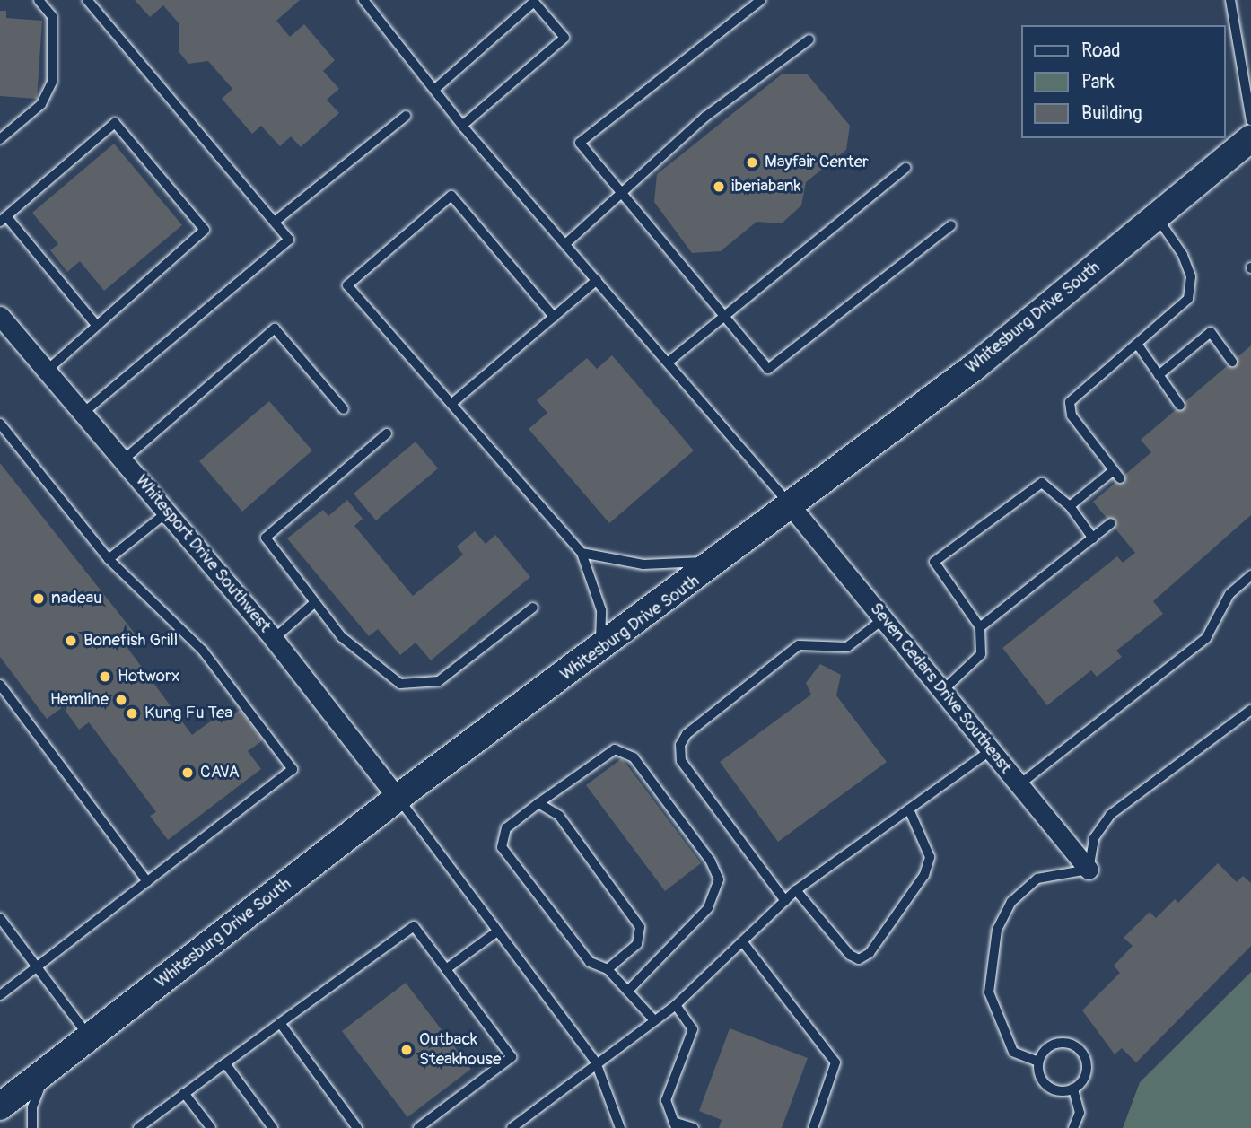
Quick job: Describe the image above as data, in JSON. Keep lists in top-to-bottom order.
{
  "streets": {
    "main road": ["Whitesburg Drive South"],
    "street": ["Whitesport Drive Southwest", "Seven Cedars Drive Southeast"]
  },
  "crossings": [
    ["Whitesburg Drive South", "Whitesport Drive Southwest"],
    ["Whitesburg Drive South", "Seven Cedars Drive Southeast"]
  ],
  "places": [
    "Mayfair Center",
    "iberiabank",
    "nadeau",
    "Bonefish Grill",
    "Hotworx",
    "Hemline",
    "Kung Fu Tea",
    "CAVA",
    "Outback Steakhouse"
  ],
  "legend": ["Road", "Park", "Building"]
}
